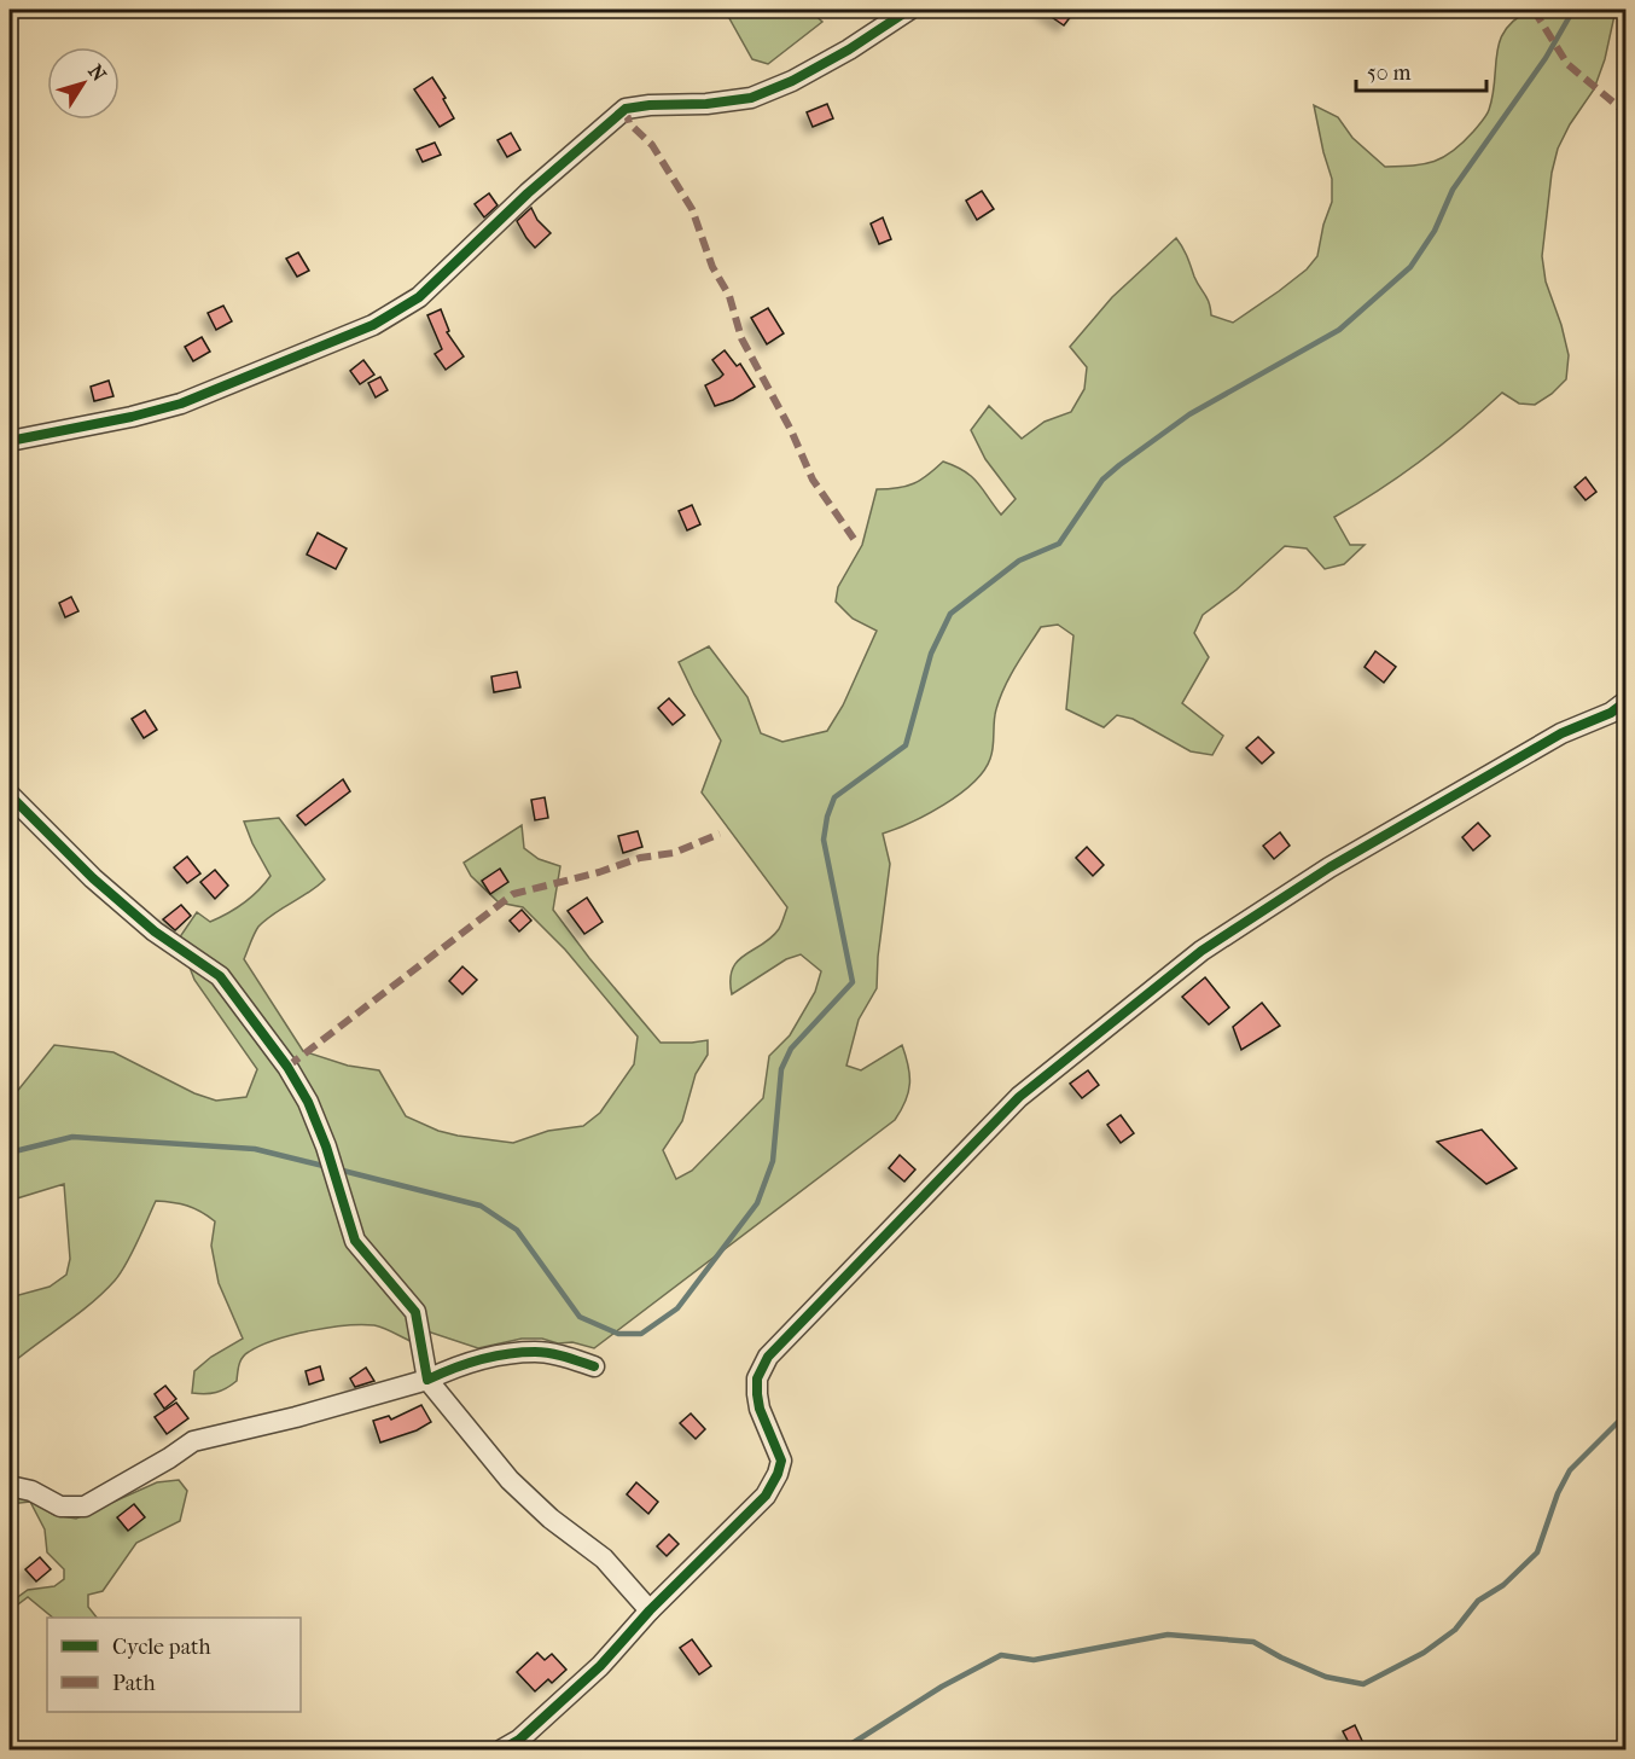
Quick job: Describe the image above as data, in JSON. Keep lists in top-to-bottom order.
{
  "legend": ["Cycle path", "Path"],
  "scale_bar": "50 m",
  "north": "top right"
}
